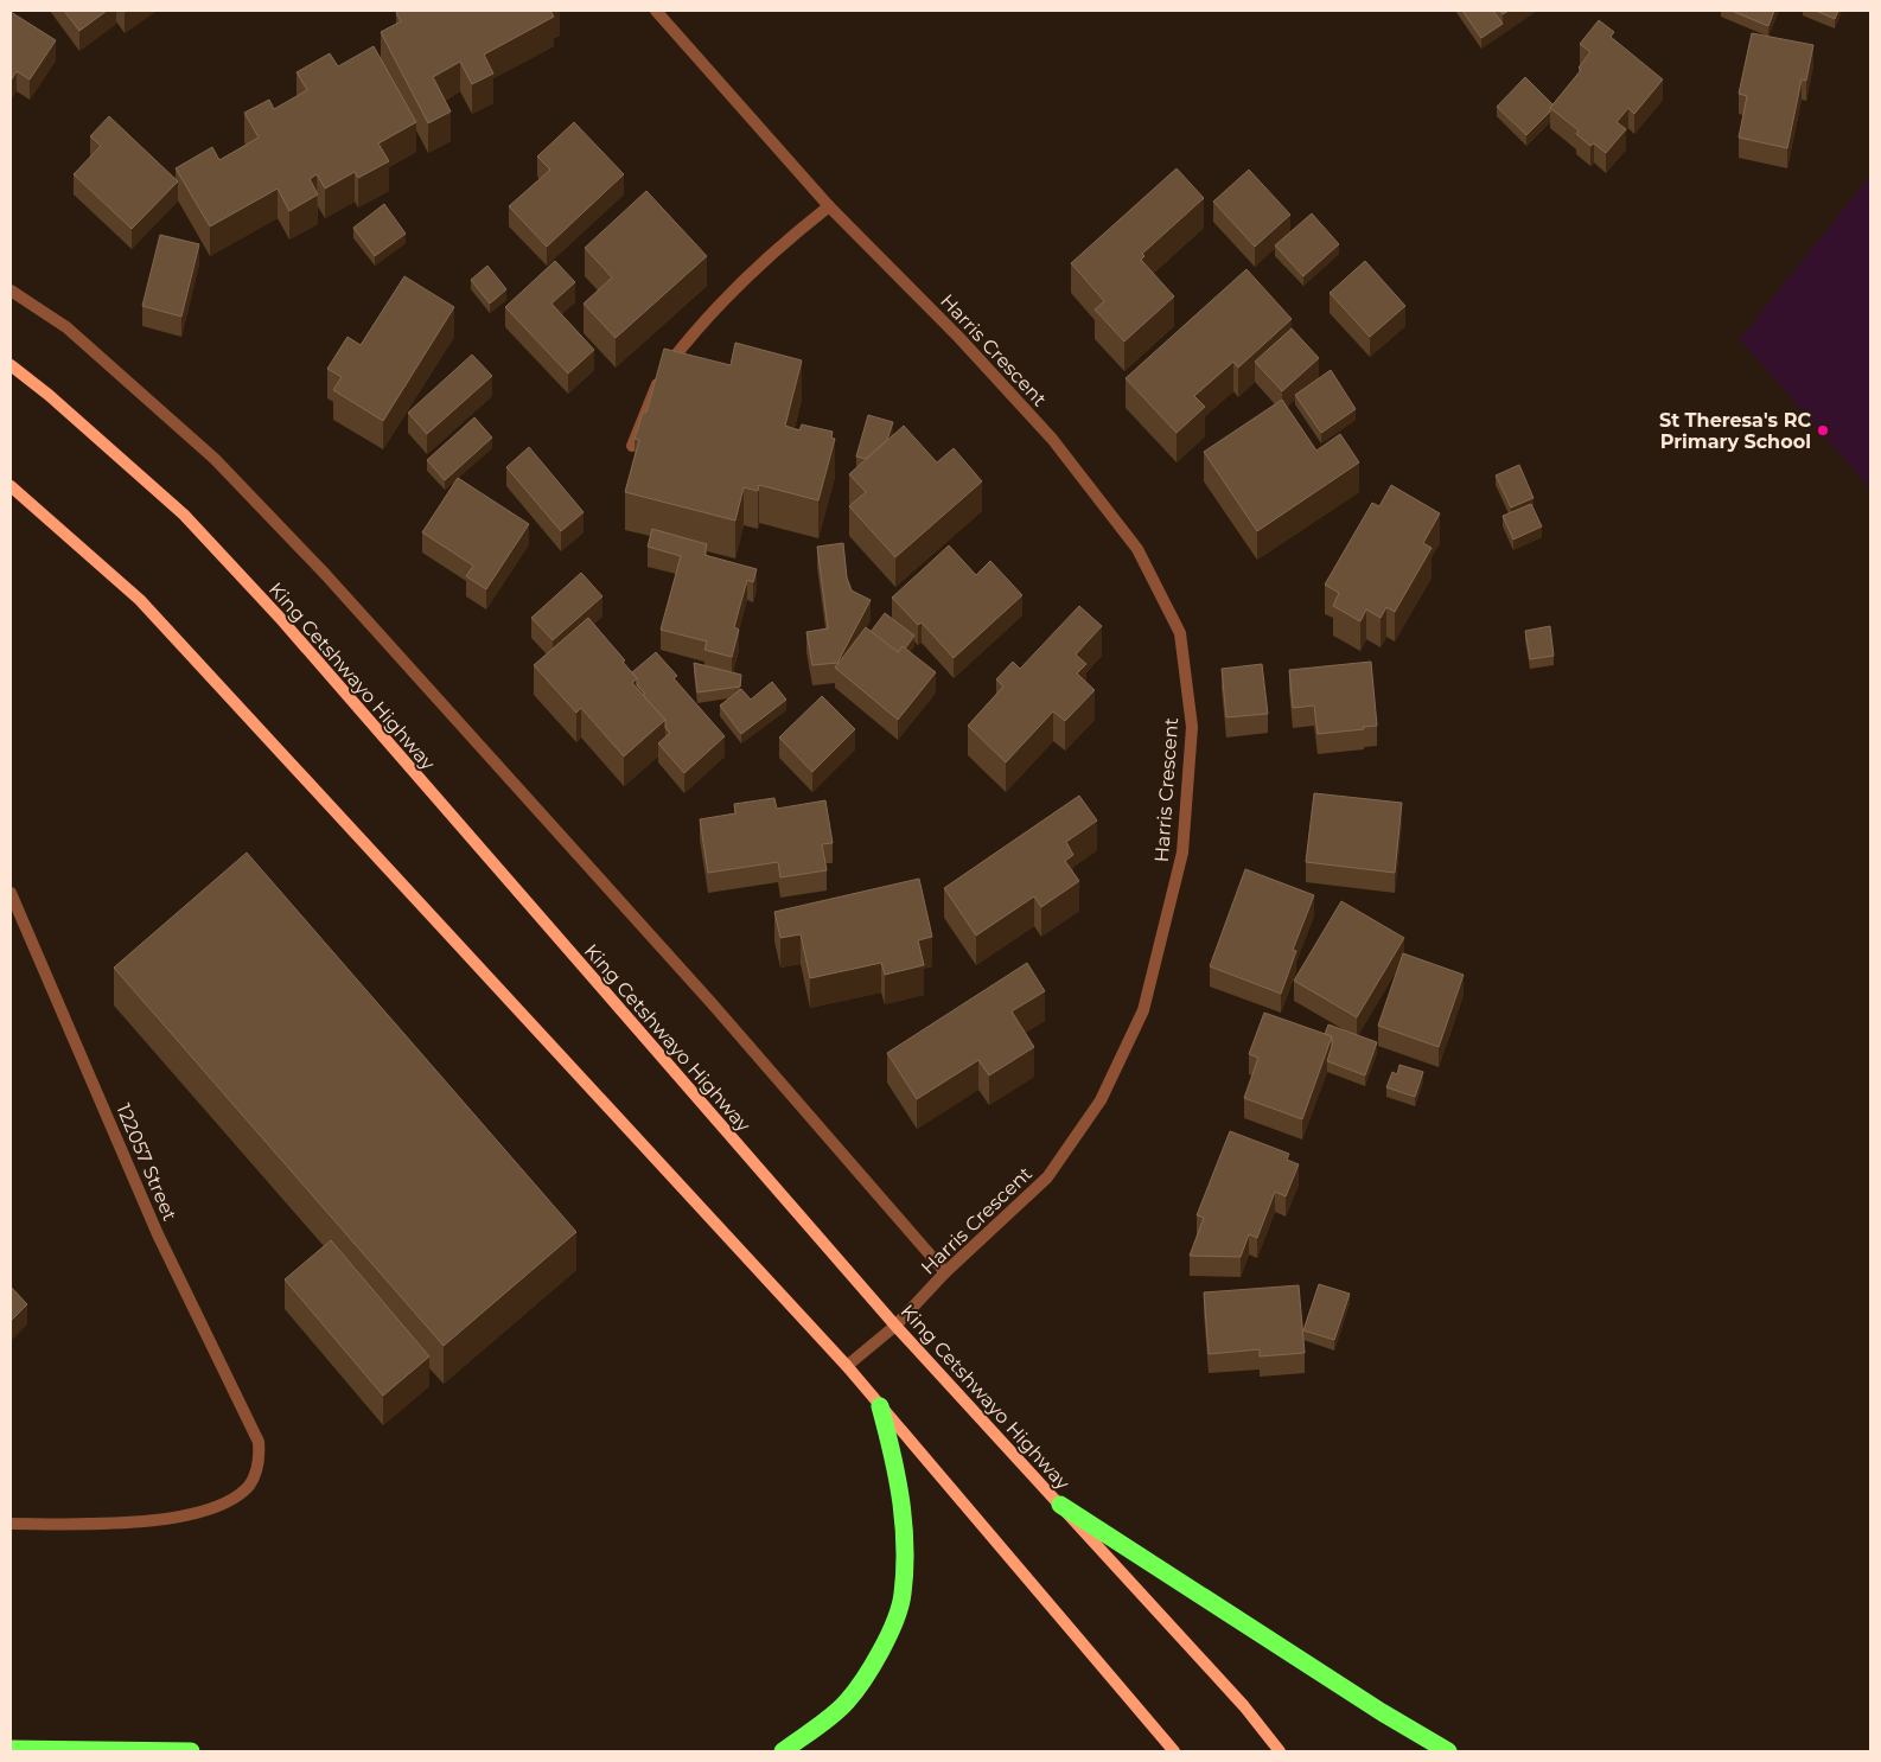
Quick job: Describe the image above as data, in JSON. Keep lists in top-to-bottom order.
{
  "streets": {
    "main road": ["King Cetshwayo Highway"],
    "street": ["Harris Crescent", "122057 Street"]
  },
  "crossings": [
    ["Harris Crescent", "King Cetshwayo Highway"]
  ],
  "places": ["St Theresa's RC Primary School"]
}
